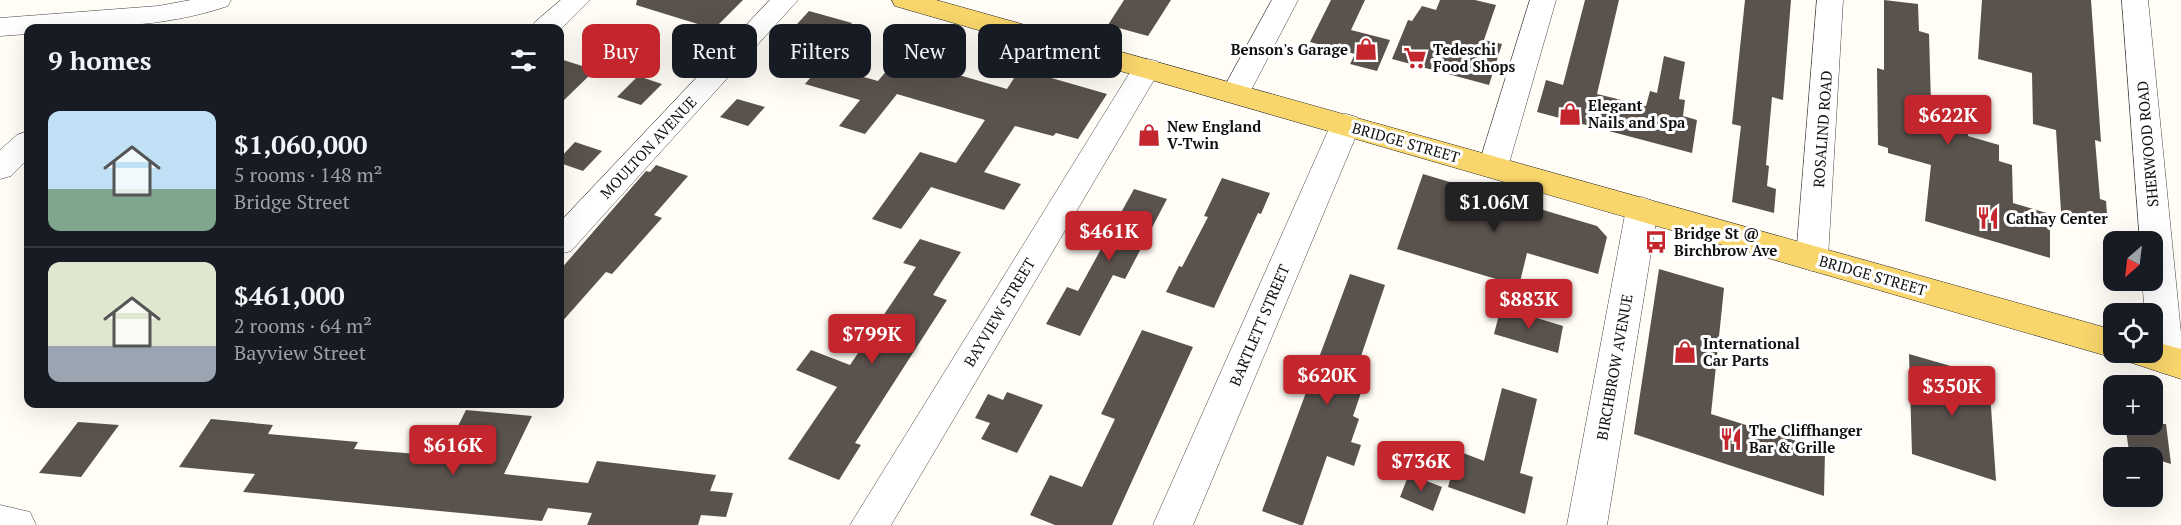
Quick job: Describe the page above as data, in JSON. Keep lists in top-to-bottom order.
{
  "streets": {
    "main road": ["BRIDGE STREET"],
    "street": [
      "ROSALIND ROAD",
      "SHERWOOD ROAD",
      "MOULTON AVENUE",
      "BAYVIEW STREET",
      "BARTLETT STREET",
      "BIRCHBROW AVENUE"
    ]
  },
  "crossings": [
    ["ROSALIND ROAD", "BRIDGE STREET"],
    ["BRIDGE STREET", "BAYVIEW STREET"],
    ["BRIDGE STREET", "BARTLETT STREET"],
    ["BRIDGE STREET", "BIRCHBROW AVENUE"]
  ],
  "places": {
    "shop": [
      "Benson's Garage",
      "Elegant Nails and Spa",
      "New England V-Twin",
      "International Car Parts"
    ],
    "supermarket": ["Tedeschi Food Shops"],
    "restaurant": ["Cathay Center", "The Cliffhanger Bar & Grille"],
    "bus stop": ["Bridge St @ Birchbrow Ave"]
  },
  "north": "bottom left",
  "page": {
    "chip": [
      "Buy",
      "Rent",
      "Filters",
      "New",
      "Apartment"
    ],
    "heading": "9 homes",
    "price": [
      "$622K",
      "$1.06M",
      "$461K",
      "$883K",
      "$799K",
      "$620K",
      "$350K",
      "$616K",
      "$736K"
    ],
    "list": [
      {
        "name": "$1,060,000",
        "note": "5 rooms · 148 m² · Bridge Street"
      },
      {
        "name": "$461,000",
        "note": "2 rooms · 64 m² · Bayview Street"
      }
    ],
    "map_buttons": ["+", "−"]
  }
}
